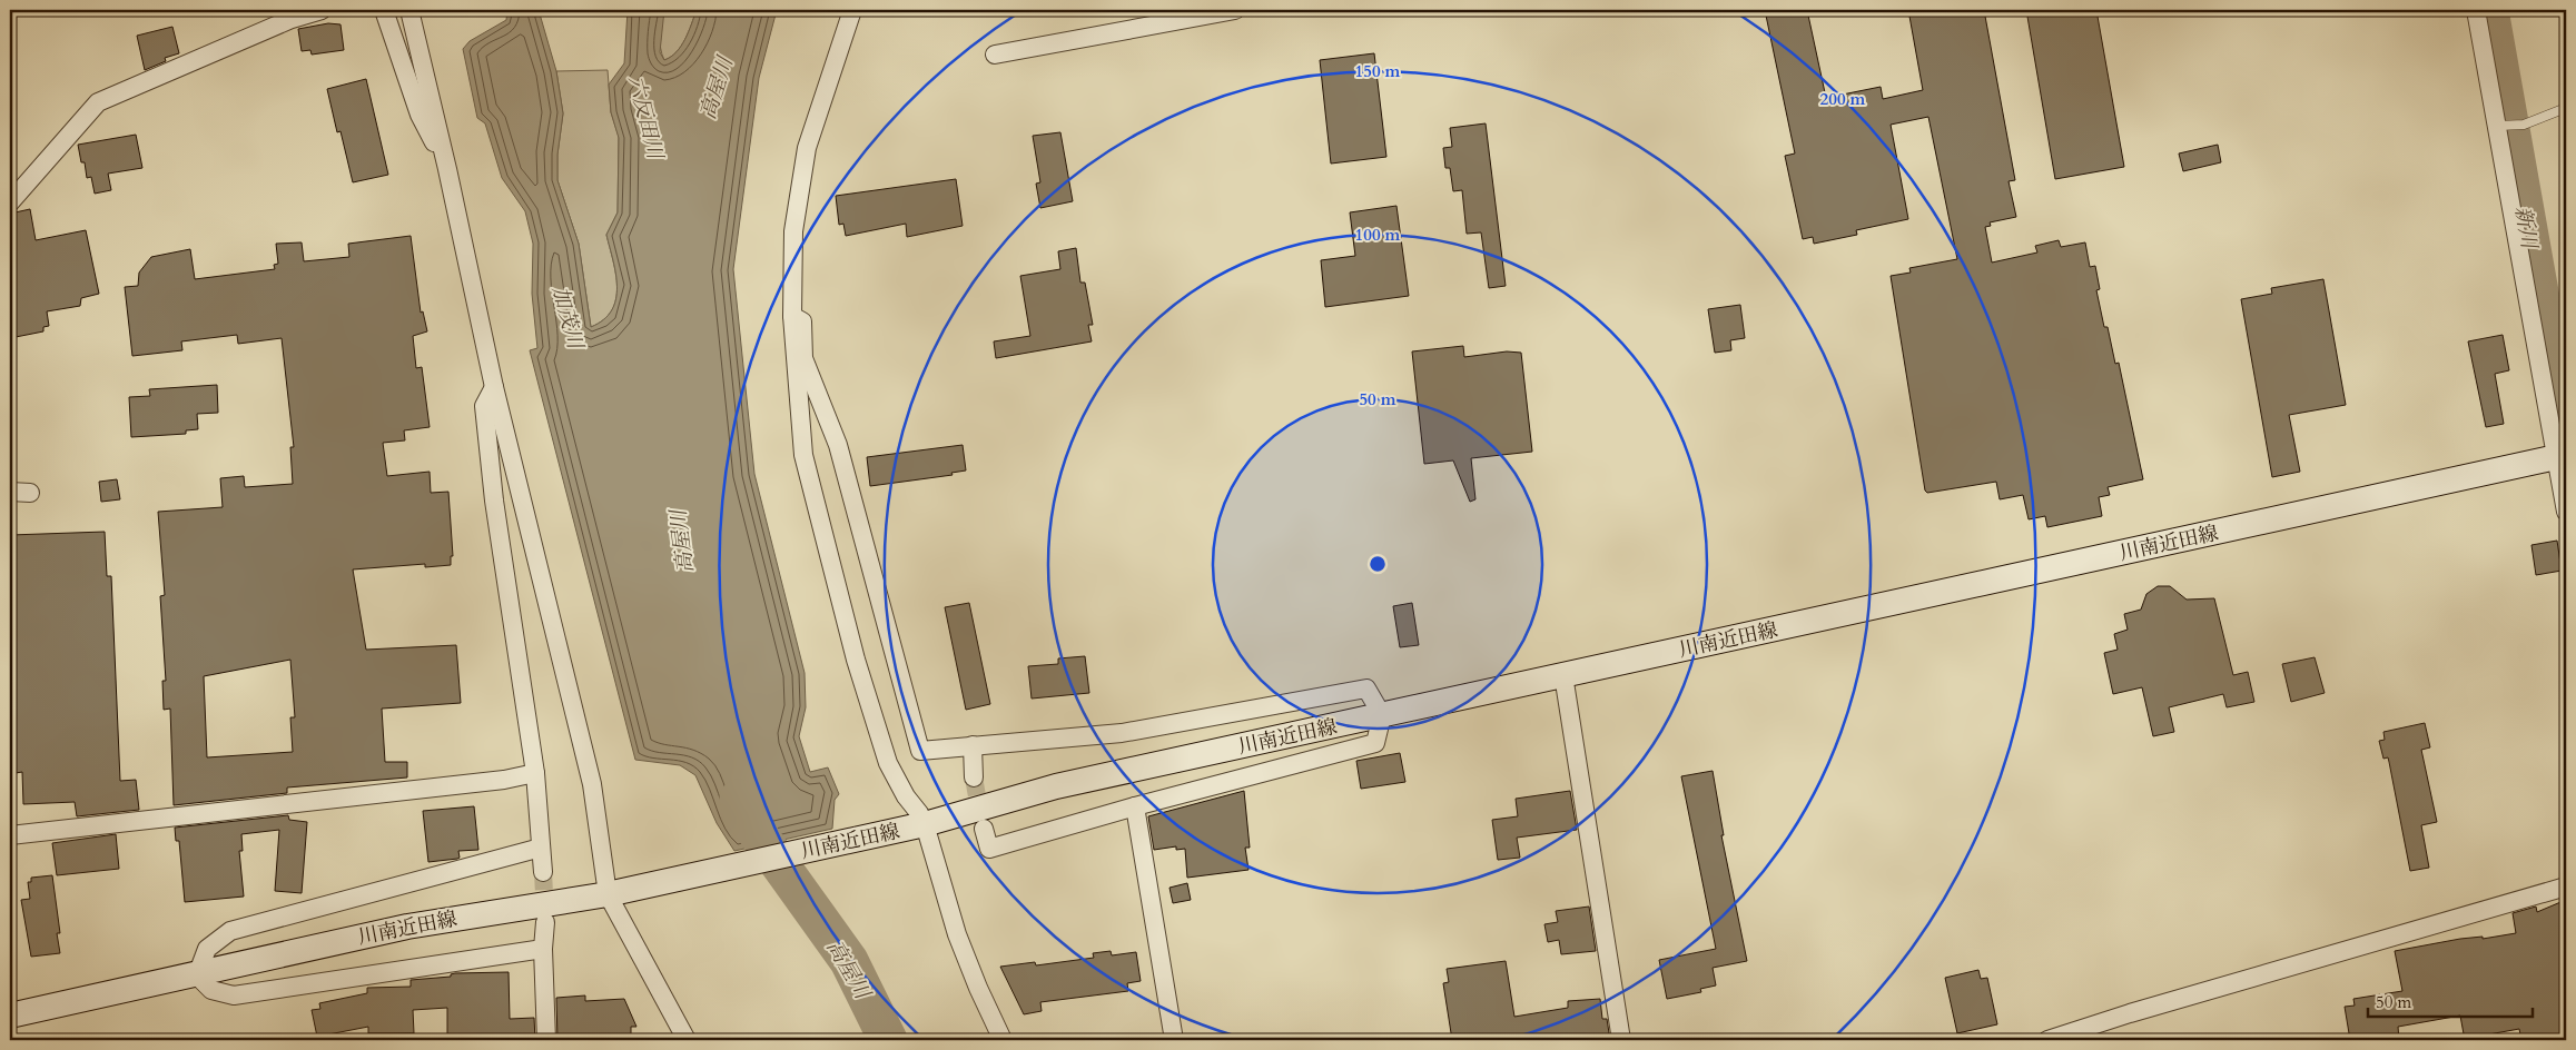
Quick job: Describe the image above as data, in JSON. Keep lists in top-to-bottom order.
{
  "streets": {
    "main road": ["川南近田線"]
  },
  "water": [
    "高屋川",
    "六反田川",
    "新川",
    "加茂川"
  ],
  "scale_bar": "50 m",
  "rings": [
    "150 m",
    "200 m",
    "100 m",
    "50 m"
  ]
}
